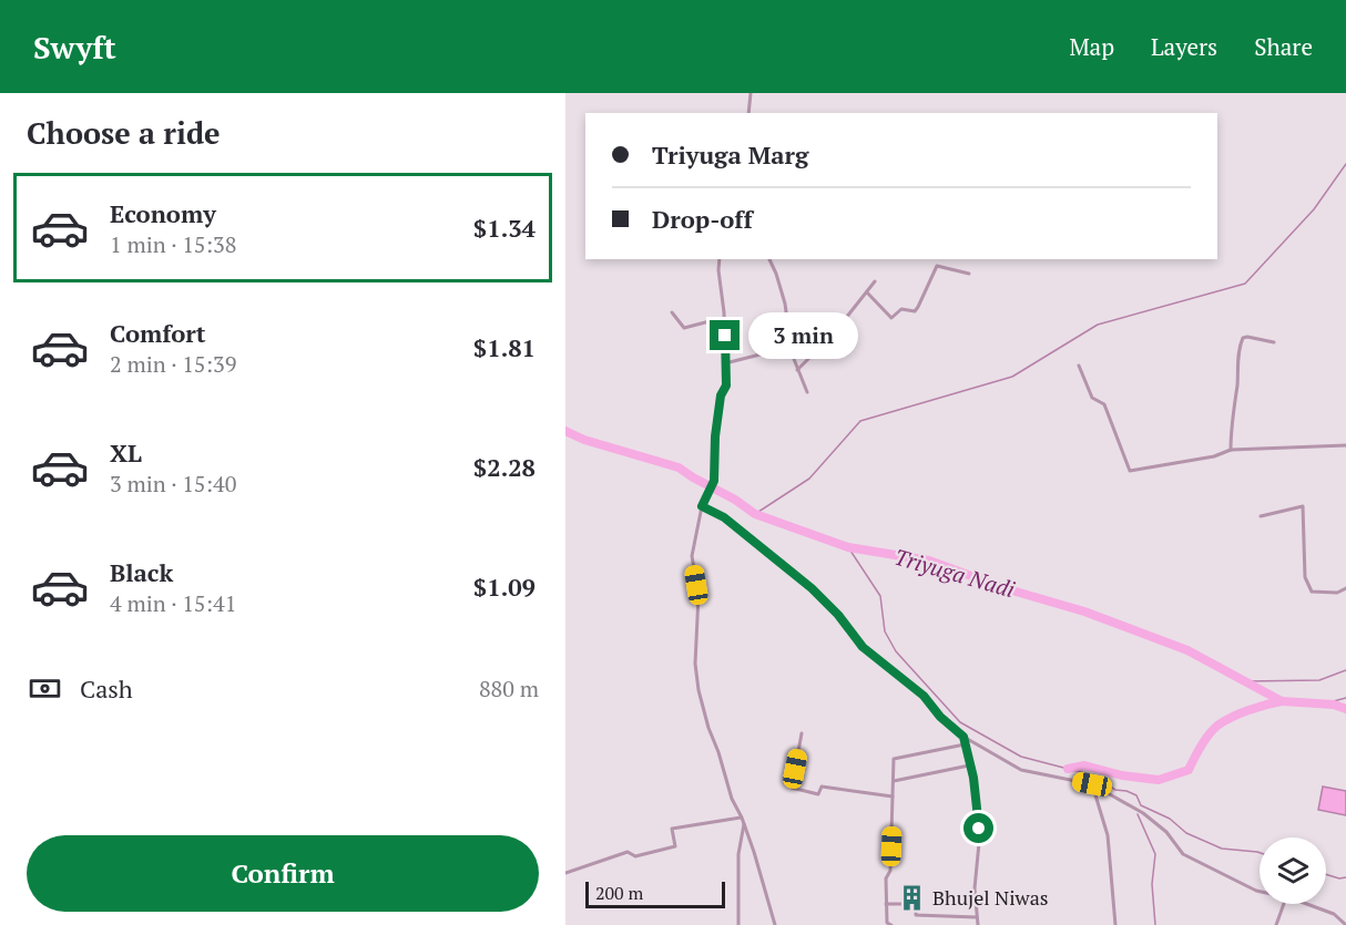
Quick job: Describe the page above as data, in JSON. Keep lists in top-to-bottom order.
{
  "water": ["Triyuga Nadi"],
  "places": {
    "building": ["Bhujel Niwas"]
  },
  "scale_bar": "200 m",
  "page": {
    "header": "Swyft",
    "nav": ["Map", "Layers", "Share"],
    "heading": "Choose a ride",
    "banner": ["Triyuga Marg", "Drop-off"],
    "list": [
      {
        "name": "Economy",
        "note": "1 min · 15:38",
        "value": "$1.34"
      },
      {
        "name": "Comfort",
        "note": "2 min · 15:39",
        "value": "$1.81"
      },
      {
        "name": "XL",
        "note": "3 min · 15:40",
        "value": "$2.28"
      },
      {
        "name": "Black",
        "note": "4 min · 15:41",
        "value": "$1.09"
      }
    ],
    "bubble": "3 min",
    "pay": ["Cash", "880 m"],
    "buttons": "Confirm",
    "scale": "200 m"
  }
}
